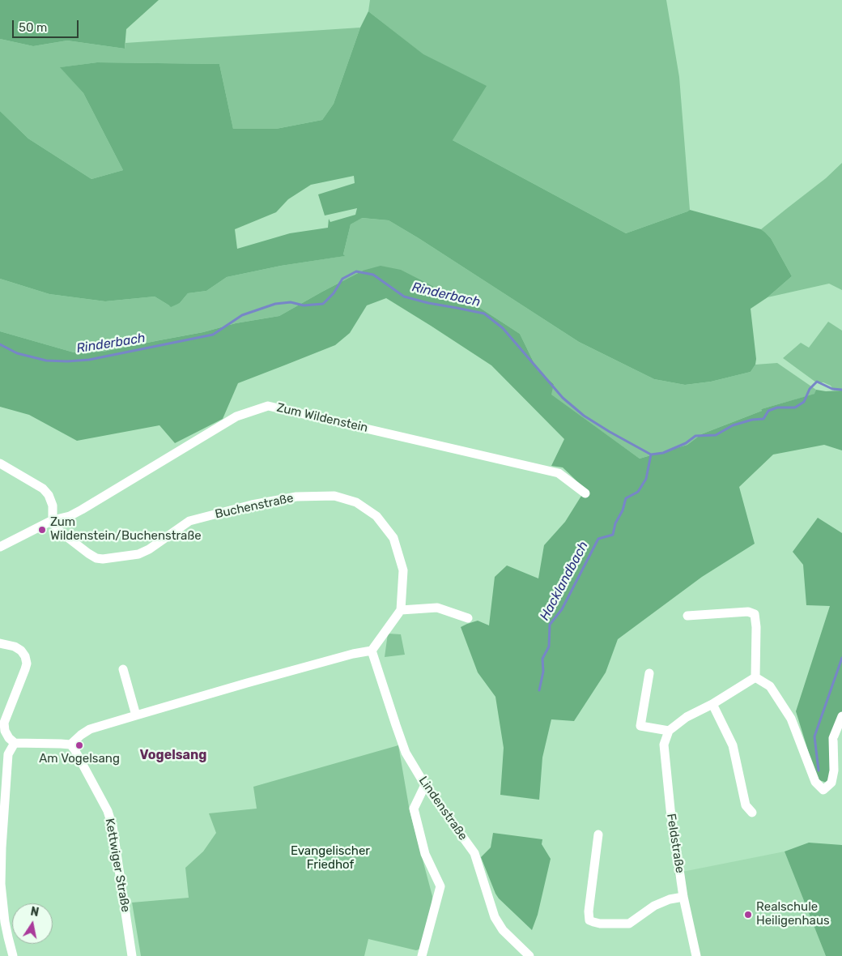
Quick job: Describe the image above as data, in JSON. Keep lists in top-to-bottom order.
{
  "streets": {
    "street": [
      "Zum Wildenstein",
      "Buchenstraße",
      "Lindenstraße",
      "Feldstraße",
      "Kettwiger Straße"
    ]
  },
  "crossings": [
    ["Zum Wildenstein", "Buchenstraße"]
  ],
  "districts": ["Vogelsang"],
  "water": ["Rinderbach", "Hacklandbach"],
  "parks": ["Evangelischer Friedhof"],
  "places": ["Zum Wildenstein/Buchenstraße", "Am Vogelsang", "Realschule Heiligenhaus"],
  "scale_bar": "50 m",
  "north": "top"
}
